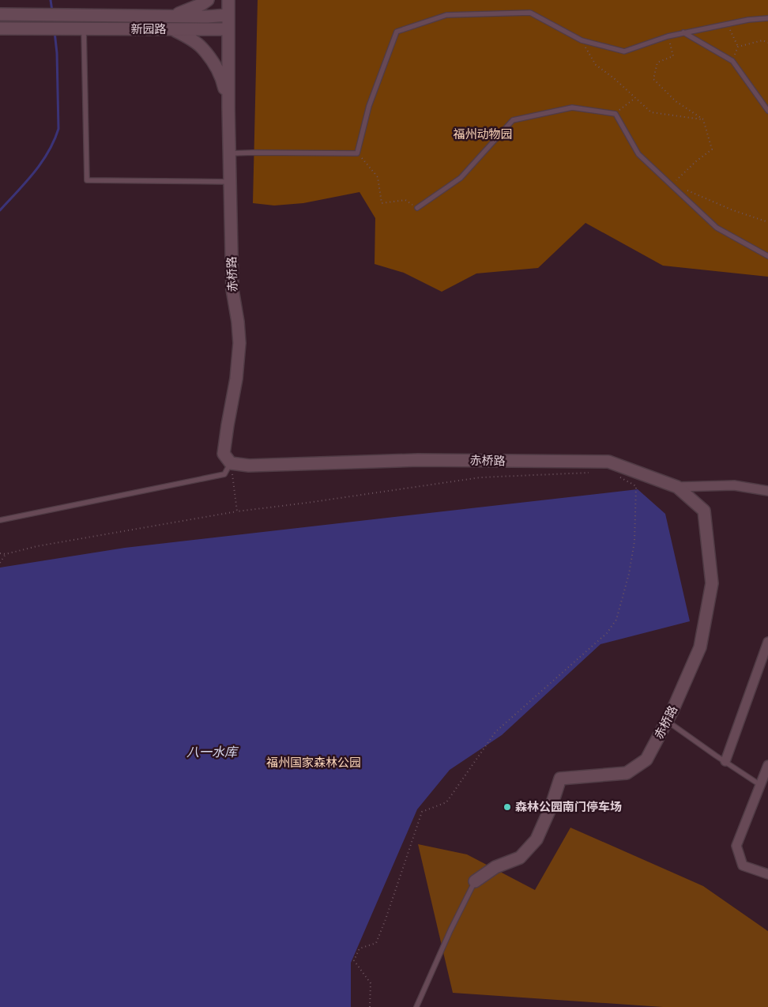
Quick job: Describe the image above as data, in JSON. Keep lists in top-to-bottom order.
{
  "streets": {
    "street": ["新园路", "赤桥路"]
  },
  "crossings": [
    ["新园路", "赤桥路"]
  ],
  "water": ["八一水库"],
  "parks": ["福州动物园", "福州国家森林公园"],
  "places": ["森林公园南门停车场"]
}
